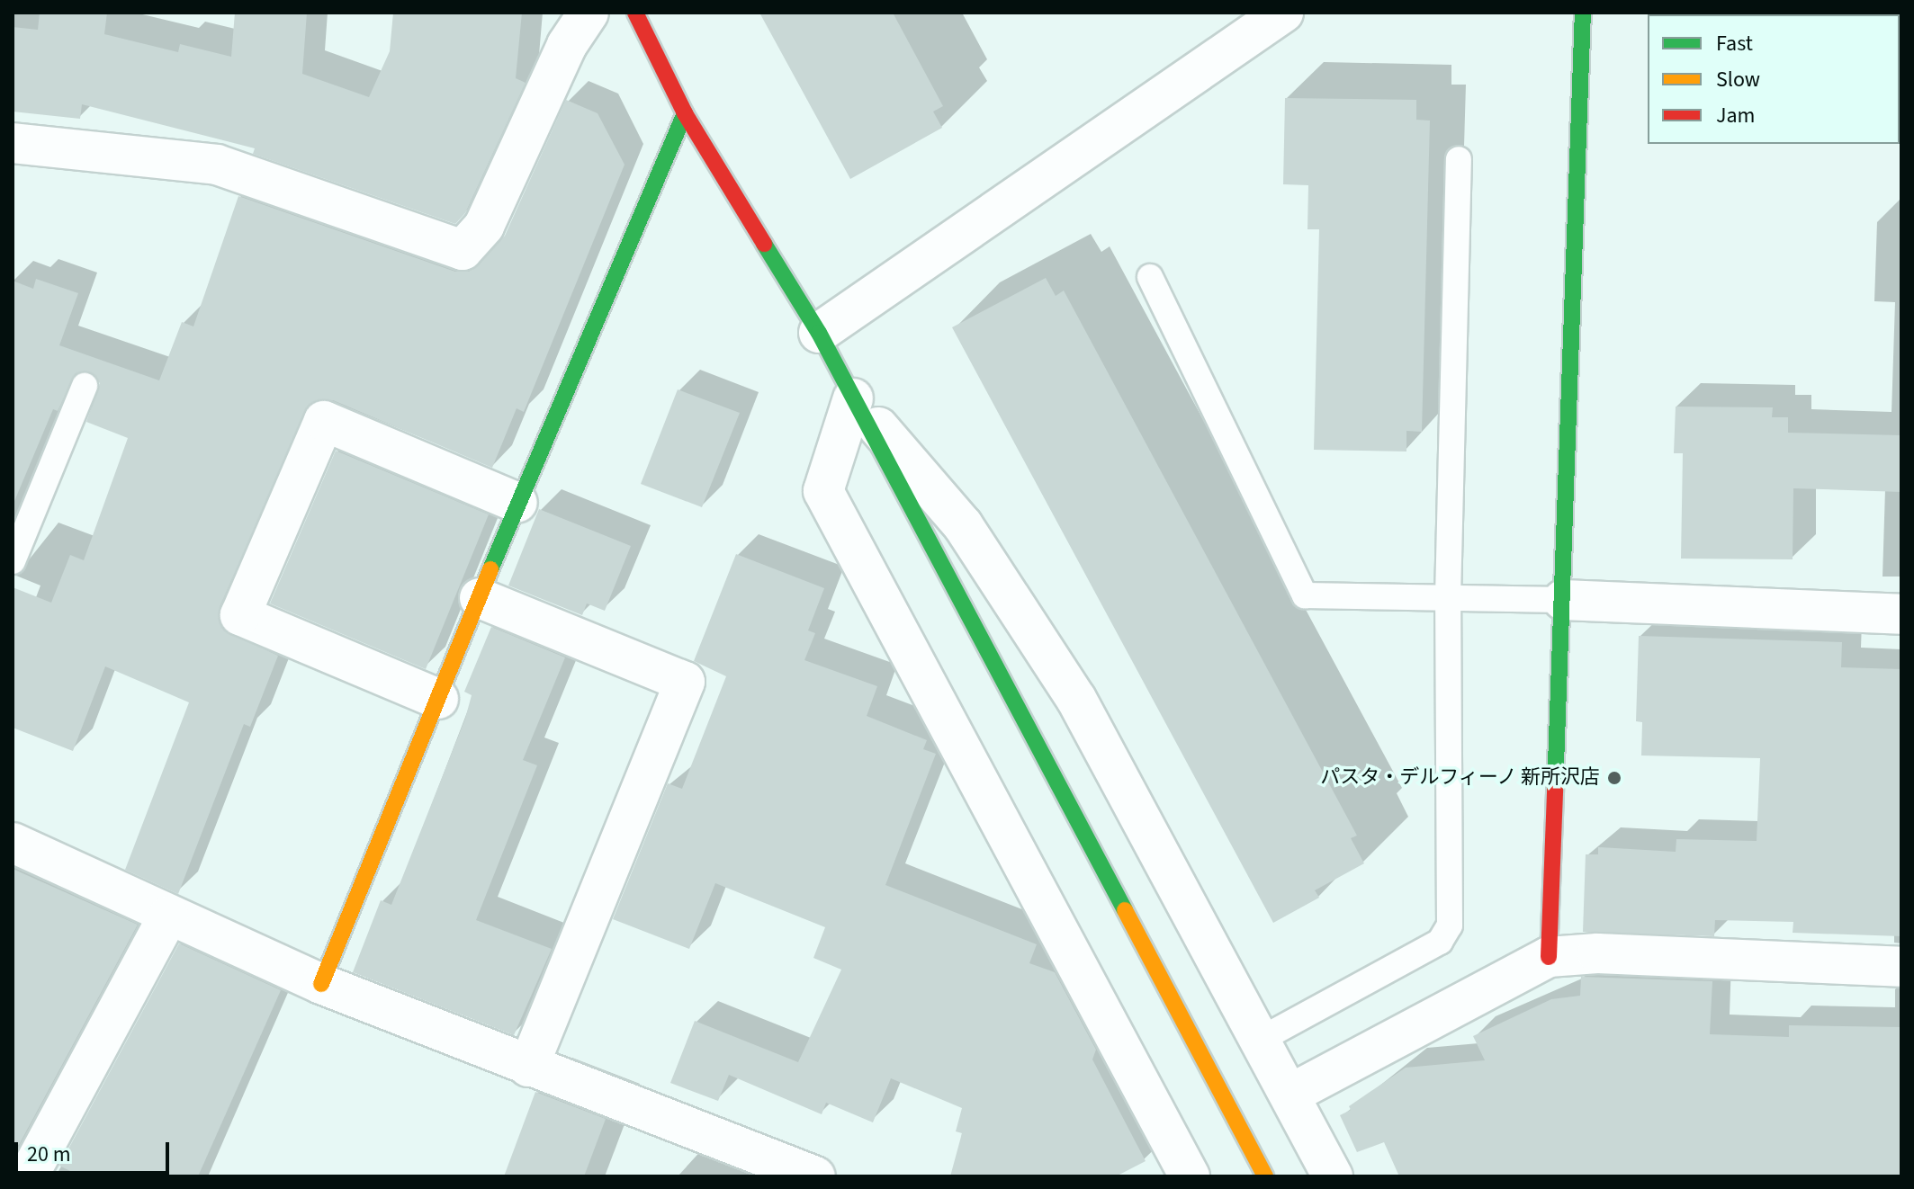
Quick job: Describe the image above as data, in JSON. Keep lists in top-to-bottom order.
{
  "places": ["パスタ・デルフィーノ 新所沢店"],
  "legend": ["Fast", "Slow", "Jam"],
  "scale_bar": "20 m"
}
